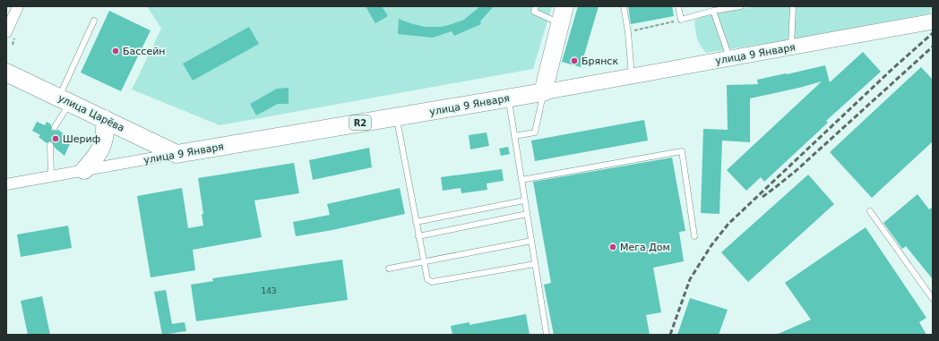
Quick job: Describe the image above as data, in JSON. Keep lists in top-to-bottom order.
{
  "streets": {
    "main road": ["улица 9 Января", "улица Царёва", "R2"]
  },
  "crossings": [
    ["улица 9 Января", "улица Царёва"]
  ],
  "places": [
    "Бассейн",
    "Брянск",
    "Шериф",
    "Мега Дом"
  ],
  "house_numbers": ["143"]
}
